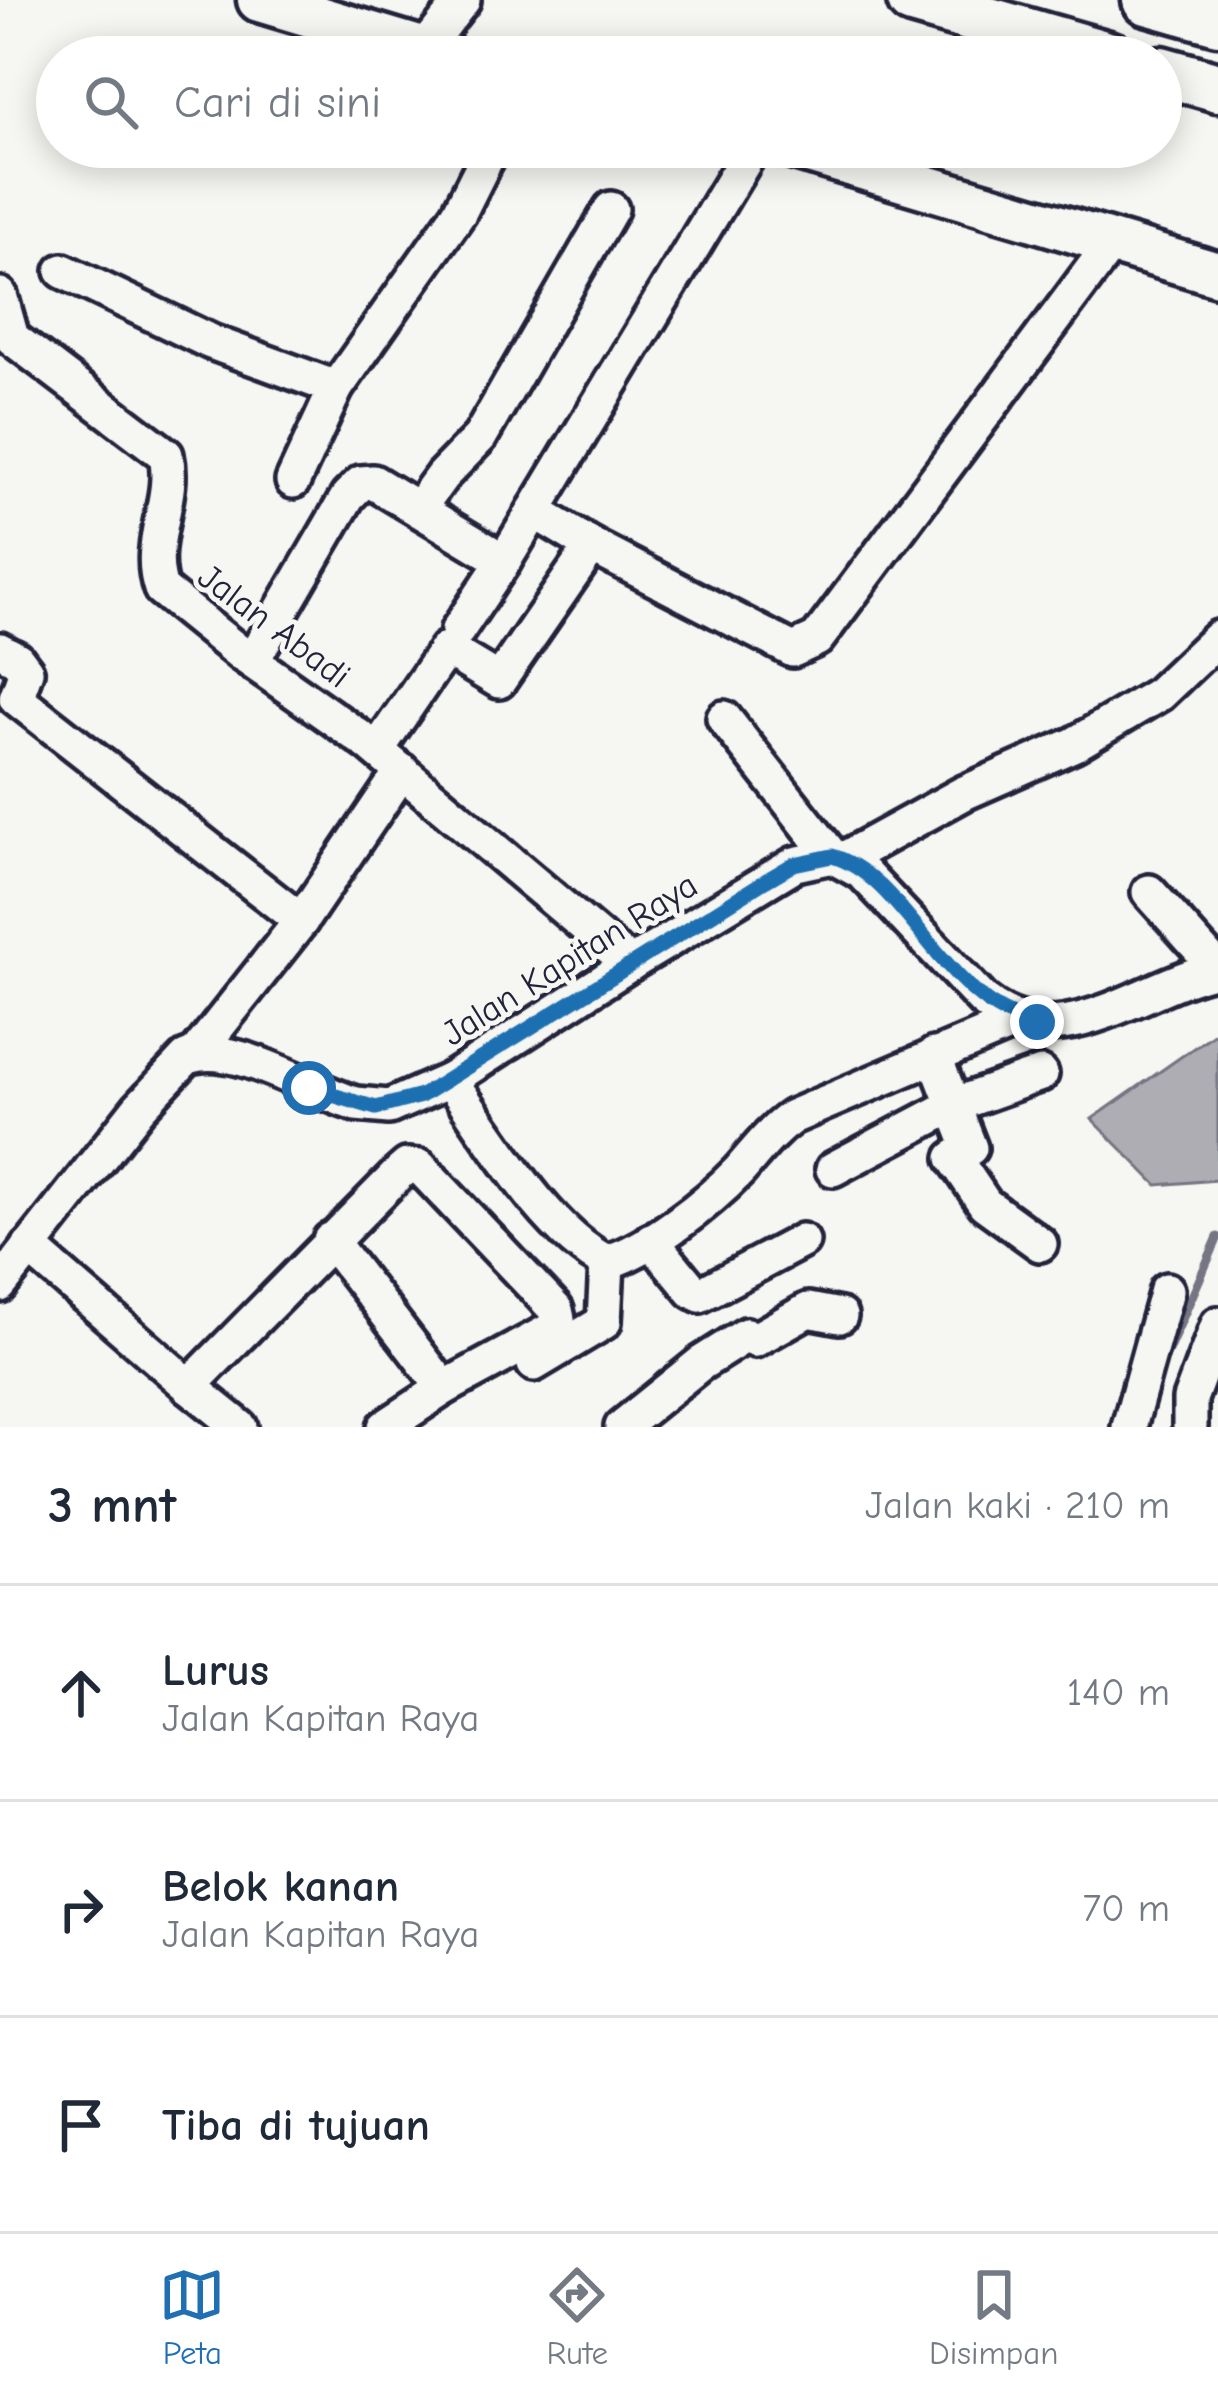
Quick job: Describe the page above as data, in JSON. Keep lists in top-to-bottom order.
{
  "streets": {
    "street": ["Jalan Abadi", "Jalan Kapitan Raya"]
  },
  "crossings": [
    ["Jalan Abadi", "Jalan Kapitan Raya"]
  ],
  "page": {
    "search": "Cari di sini",
    "heading": ["3 mnt", "Jalan kaki · 210 m"],
    "list": [
      ["Lurus", "Jalan Kapitan Raya", "140 m"],
      ["Belok kanan", "Jalan Kapitan Raya", "70 m"],
      "Tiba di tujuan"
    ],
    "nav": ["Peta", "Rute", "Disimpan"]
  }
}
